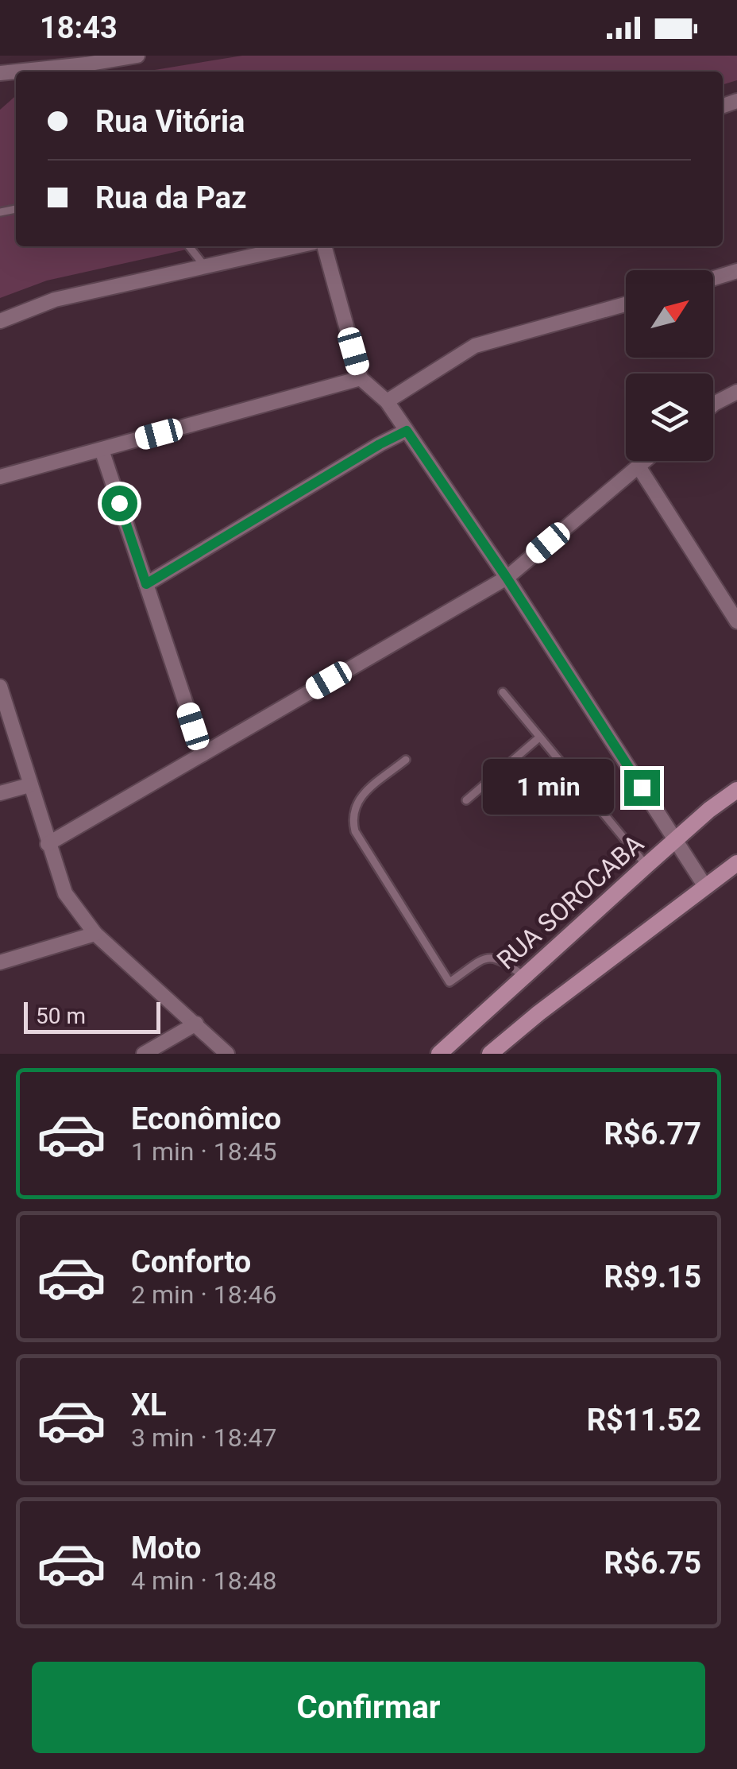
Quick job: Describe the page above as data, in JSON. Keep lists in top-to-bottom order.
{
  "streets": {
    "main road": ["RUA SOROCABA"]
  },
  "scale_bar": "50 m",
  "north": "top right",
  "page": {
    "status": "18:43",
    "banner": ["Rua Vitória", "Rua da Paz"],
    "bubble": "1 min",
    "scale": "50 m",
    "list": [
      {
        "name": "Econômico",
        "note": "1 min · 18:45",
        "value": "R$6.77"
      },
      {
        "name": "Conforto",
        "note": "2 min · 18:46",
        "value": "R$9.15"
      },
      {
        "name": "XL",
        "note": "3 min · 18:47",
        "value": "R$11.52"
      },
      {
        "name": "Moto",
        "note": "4 min · 18:48",
        "value": "R$6.75"
      }
    ],
    "buttons": "Confirmar"
  }
}
